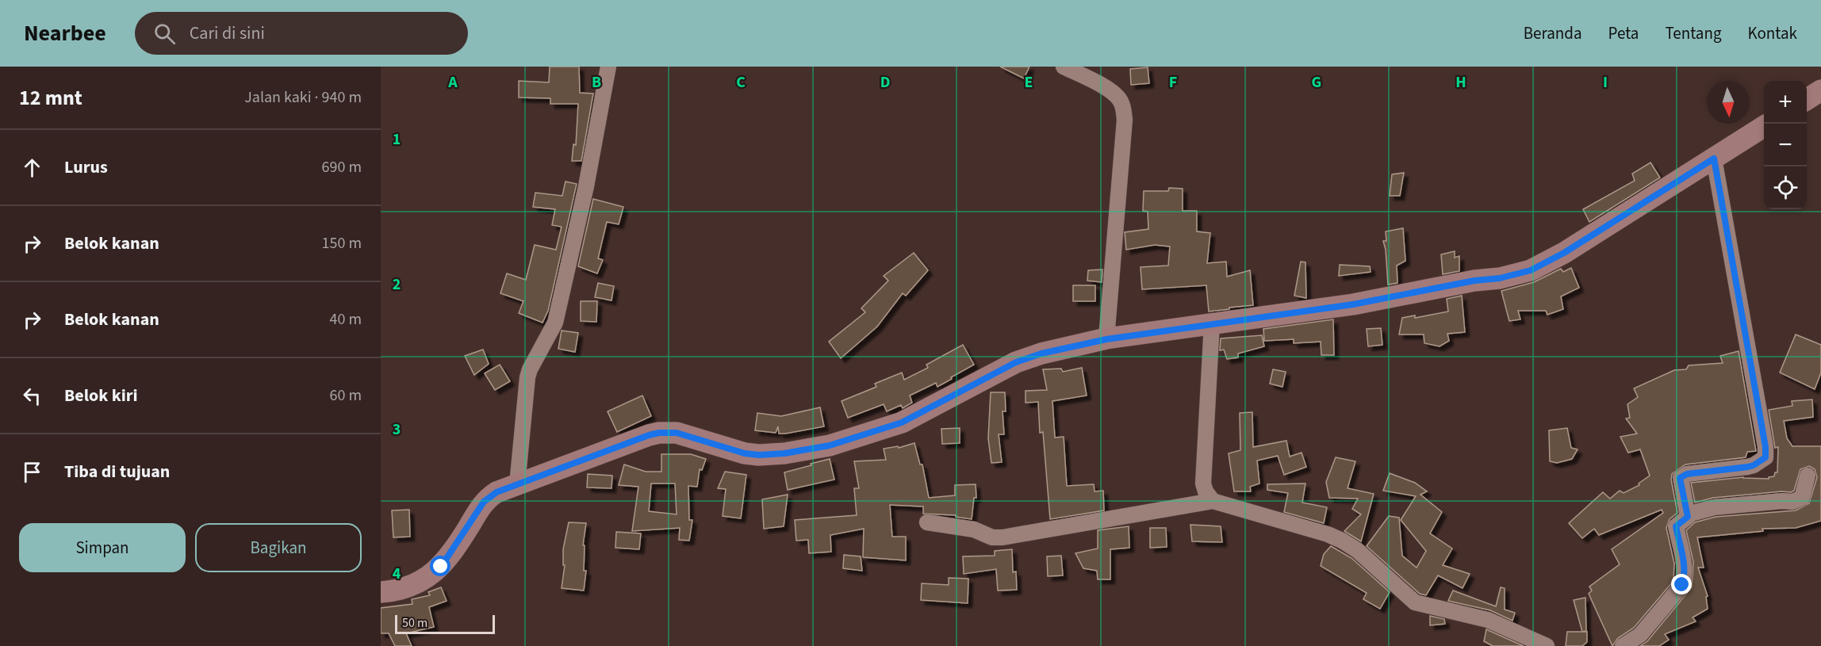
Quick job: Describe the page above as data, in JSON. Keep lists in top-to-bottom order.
{
  "scale_bar": "50 m",
  "north": "bottom",
  "page": {
    "header": "Nearbee",
    "search": "Cari di sini",
    "nav": [
      "Beranda",
      "Peta",
      "Tentang",
      "Kontak"
    ],
    "heading": ["12 mnt", "Jalan kaki · 940 m"],
    "map_buttons": ["+", "−"],
    "list": [
      ["Lurus", "690 m"],
      ["Belok kanan", "150 m"],
      ["Belok kanan", "40 m"],
      ["Belok kiri", "60 m"],
      "Tiba di tujuan"
    ],
    "buttons": ["Simpan", "Bagikan"],
    "scale": "50 m"
  },
  "grid": {
    "columns": [
      "A",
      "B",
      "C",
      "D",
      "E",
      "F",
      "G",
      "H",
      "I"
    ],
    "rows": [
      "1",
      "2",
      "3",
      "4"
    ]
  }
}
